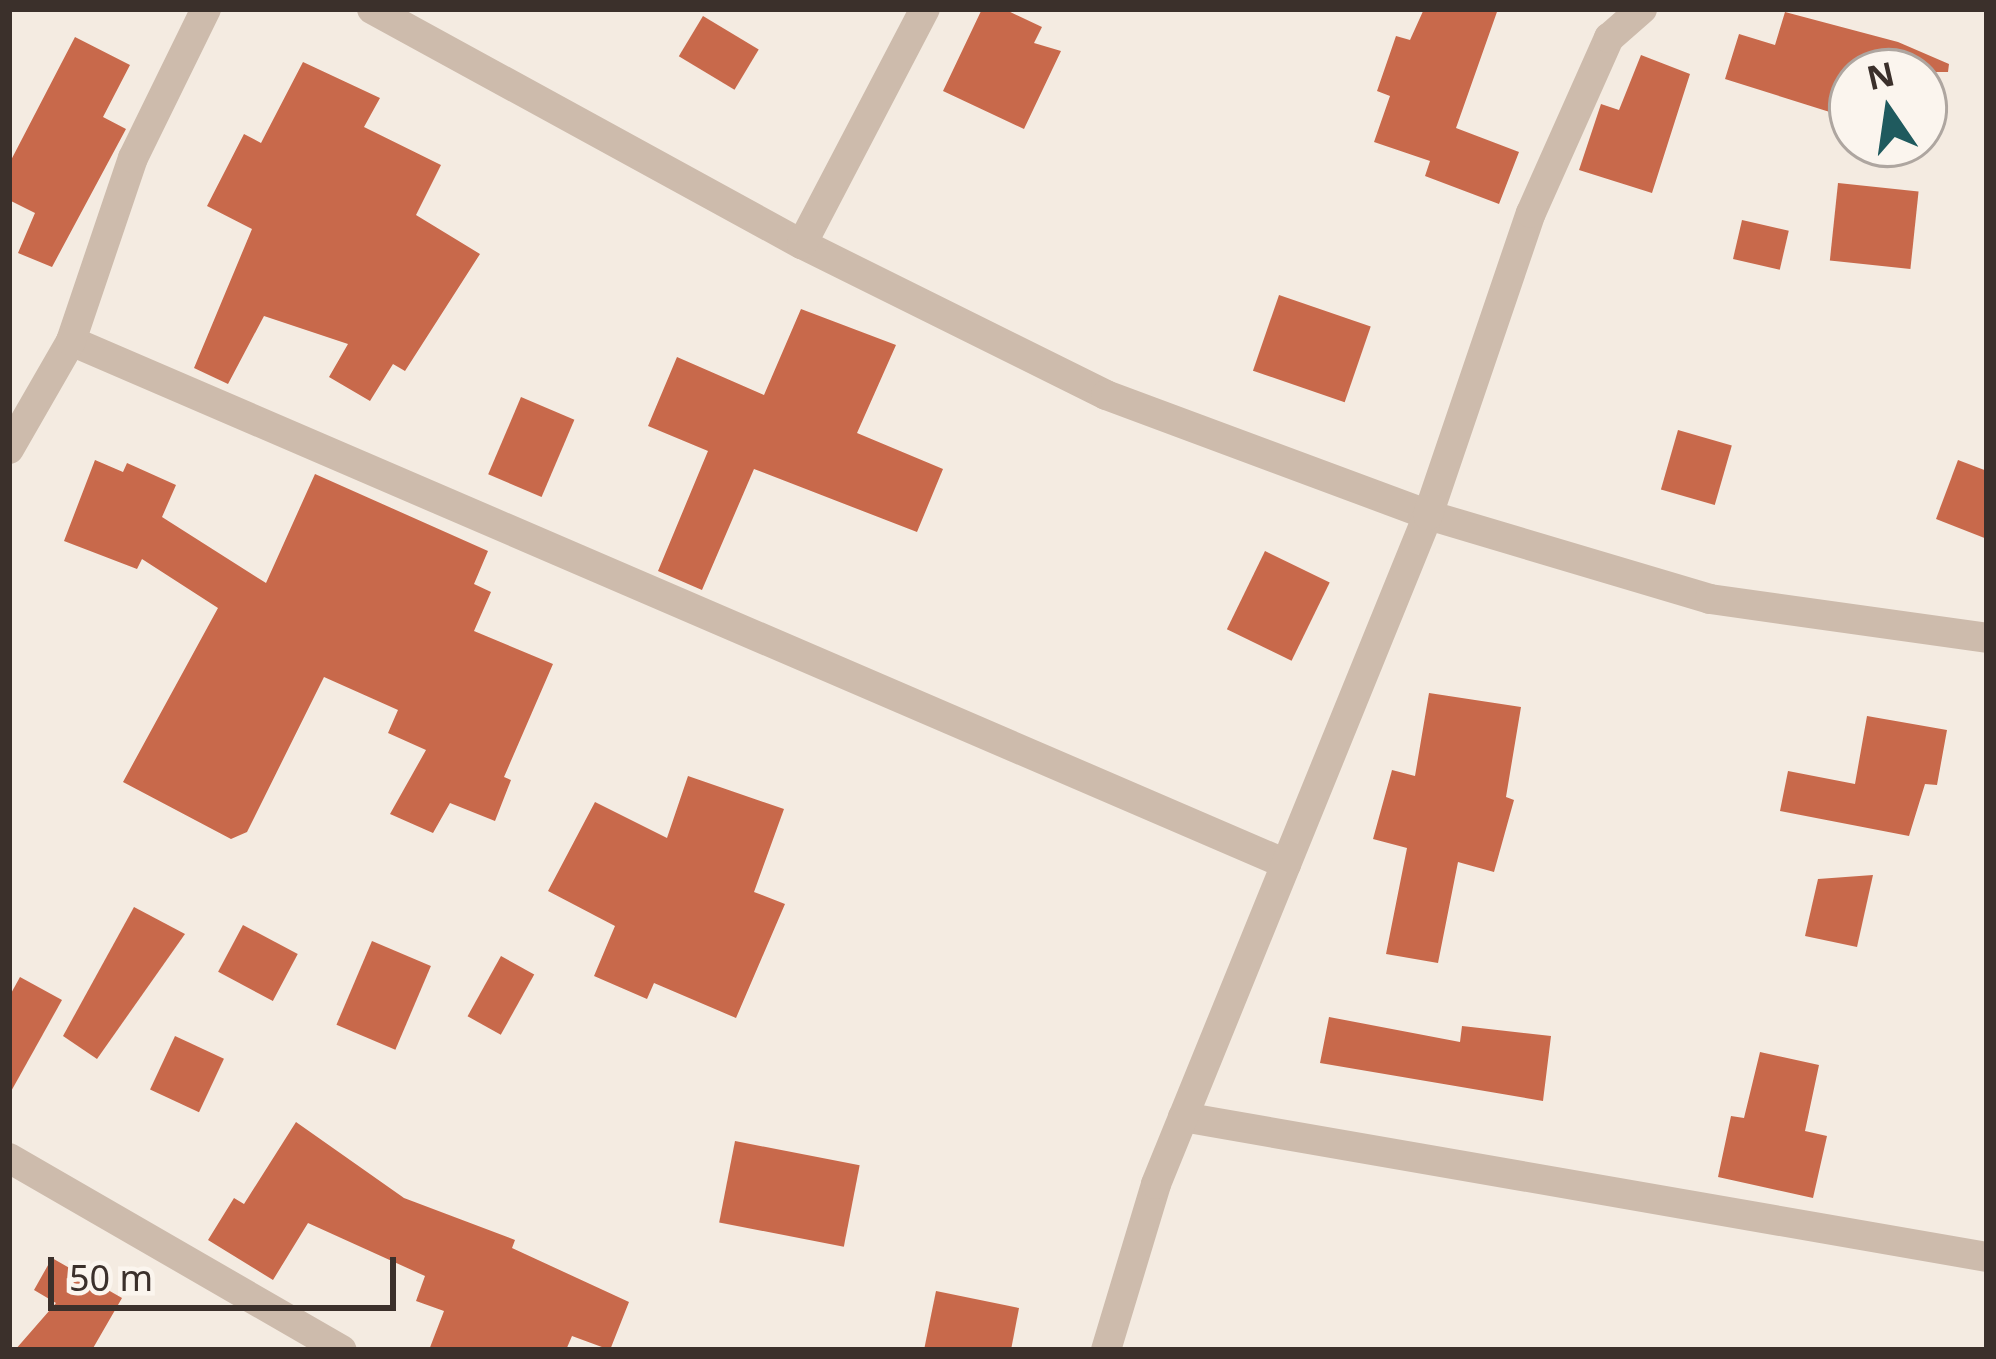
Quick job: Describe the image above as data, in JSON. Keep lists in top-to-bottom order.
{
  "scale_bar": "50 m",
  "north": "top"
}
